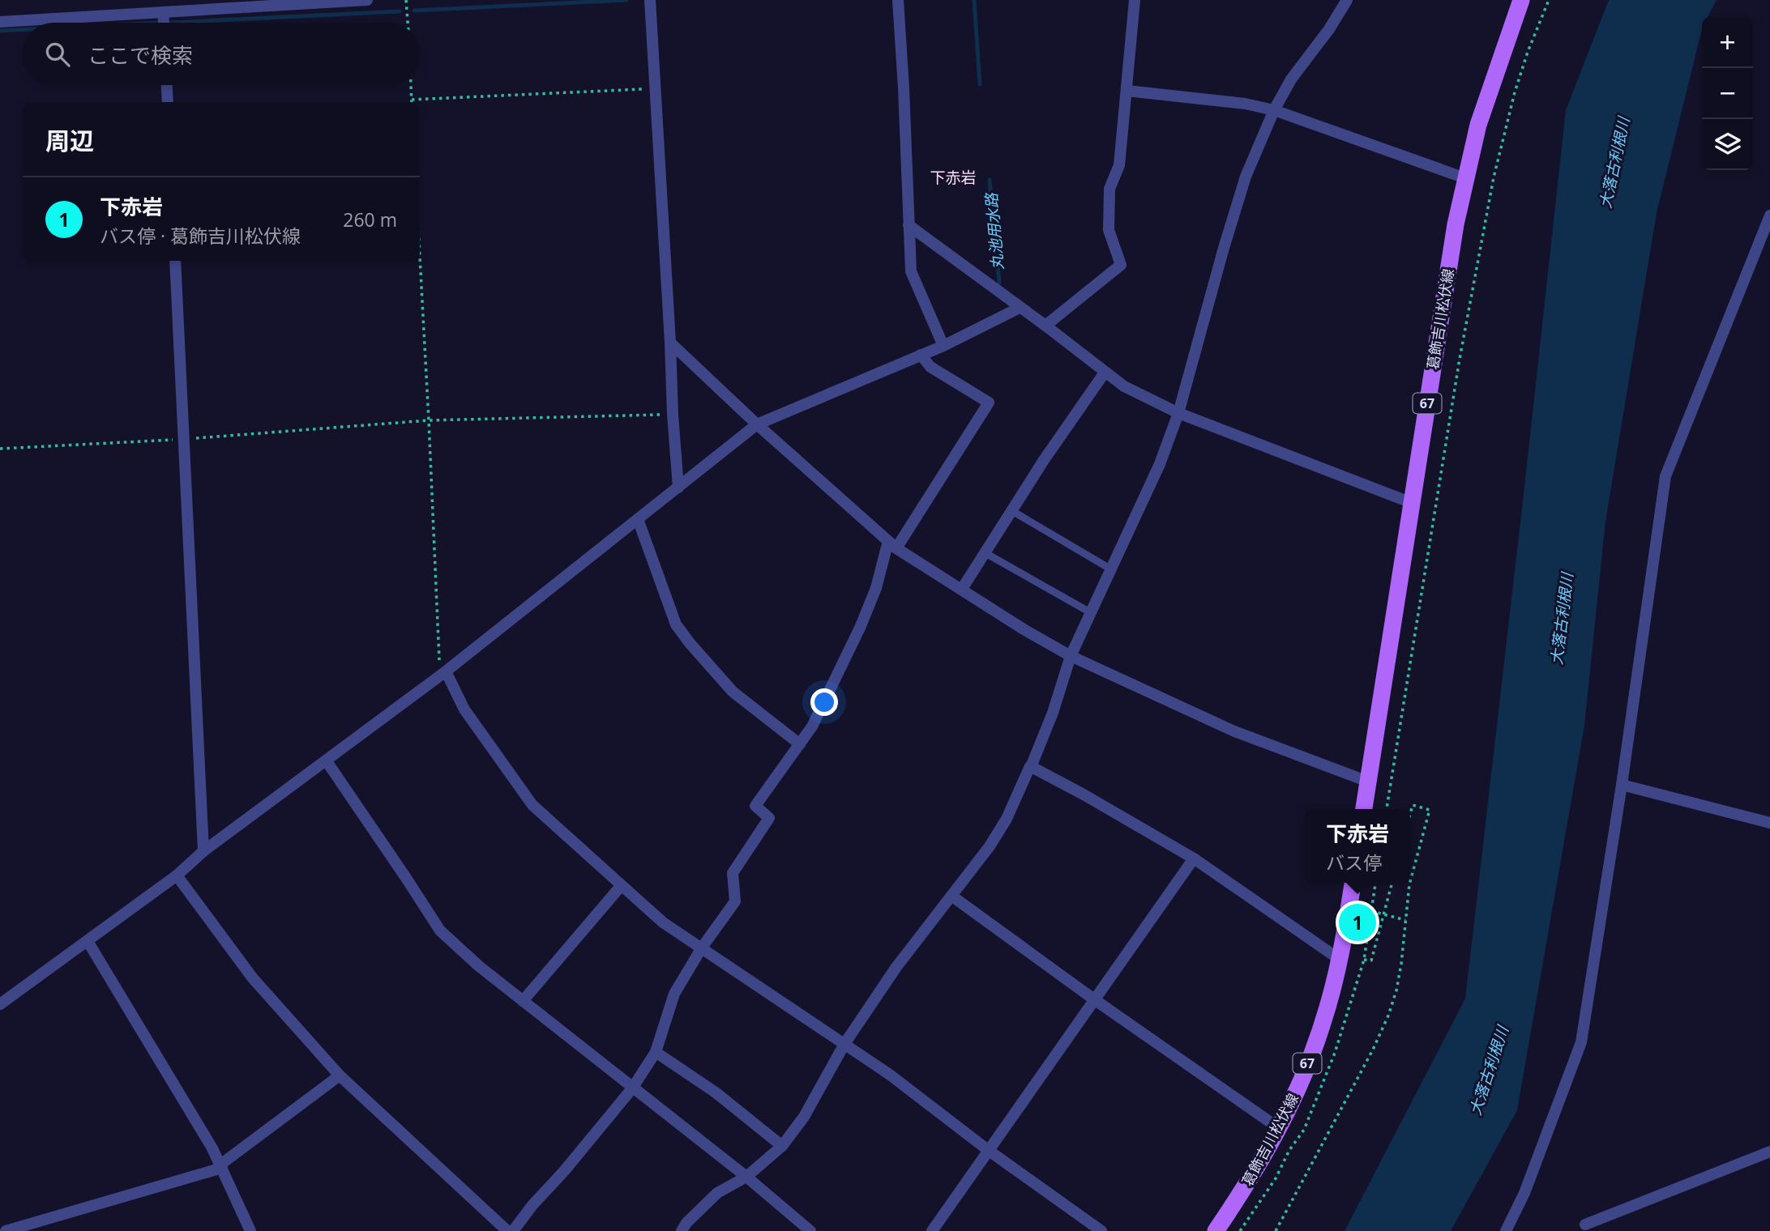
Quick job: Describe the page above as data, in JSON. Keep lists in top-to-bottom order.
{
  "streets": {
    "main road": ["葛飾吉川松伏線", "67"]
  },
  "districts": ["下赤岩"],
  "water": ["大落古利根川", "丸池用水路"],
  "page": {
    "map_buttons": ["+", "−"],
    "search": "ここで検索",
    "heading": "周辺",
    "list": [
      {
        "mark": "1",
        "name": "下赤岩",
        "note": "バス停 · 葛飾吉川松伏線",
        "value": "260 m"
      }
    ],
    "popup": ["下赤岩", "バス停"],
    "pins": "1"
  }
}
